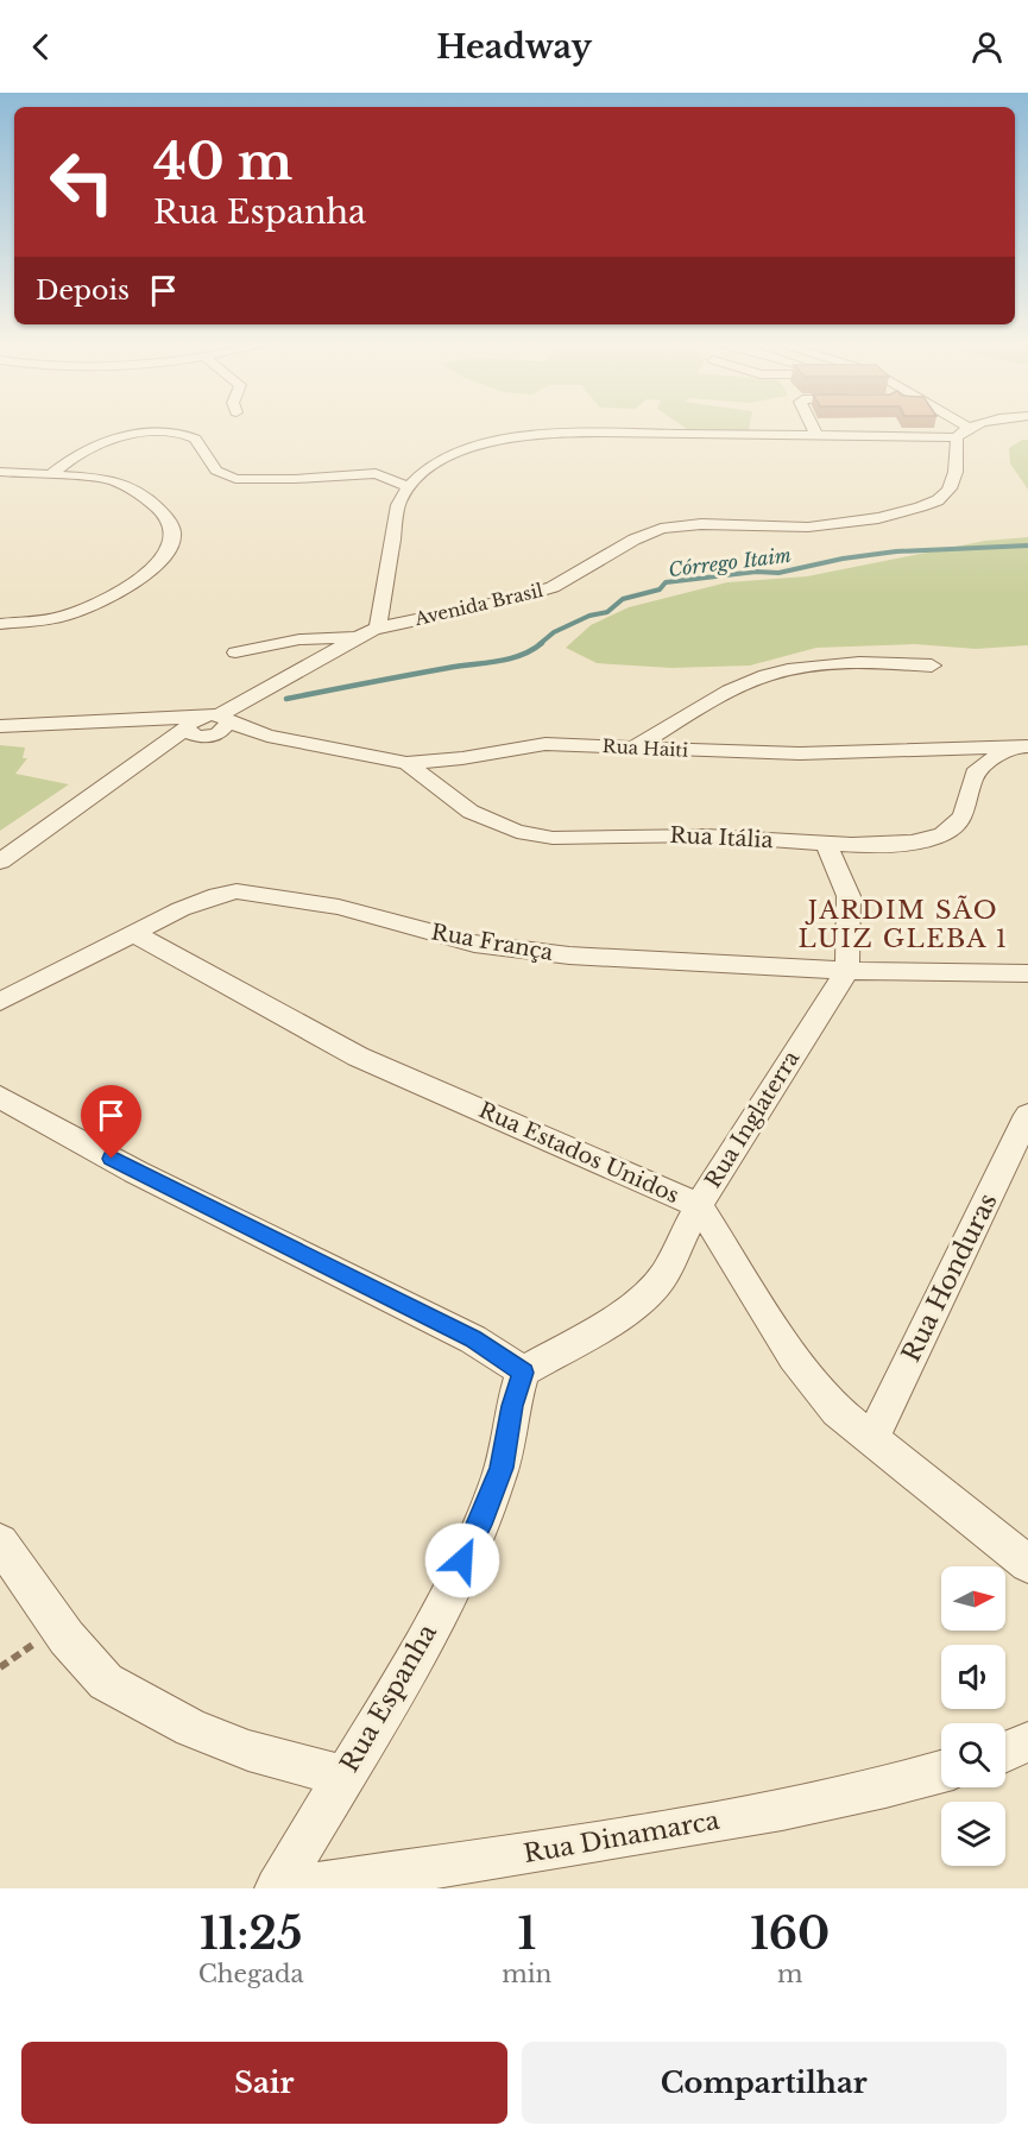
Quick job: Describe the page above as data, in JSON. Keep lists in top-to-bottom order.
{
  "streets": {
    "street": [
      "Avenida Brasil",
      "Rua Haiti",
      "Rua Itália",
      "Rua França",
      "Rua Inglaterra",
      "Rua Estados Unidos",
      "Rua Honduras",
      "Rua Espanha",
      "Rua Dinamarca"
    ]
  },
  "crossings": [
    ["Avenida Brasil", "Rua Haiti"],
    ["Rua Haiti", "Rua Itália"],
    ["Rua França", "Rua Inglaterra"],
    ["Rua França", "Rua Estados Unidos"],
    ["Rua Inglaterra", "Rua Estados Unidos"],
    ["Rua Inglaterra", "Rua Espanha"],
    ["Rua Estados Unidos", "Rua Honduras"]
  ],
  "districts": ["JARDIM SÃO LUIZ GLEBA 1"],
  "water": ["Córrego Itaim"],
  "north": "right",
  "page": {
    "header": "Headway",
    "turn": ["40 m", "Rua Espanha"],
    "then": "Depois",
    "eta": [
      "11:25",
      "Chegada",
      "1",
      "min",
      "160",
      "m"
    ],
    "buttons": ["Sair", "Compartilhar"]
  }
}
